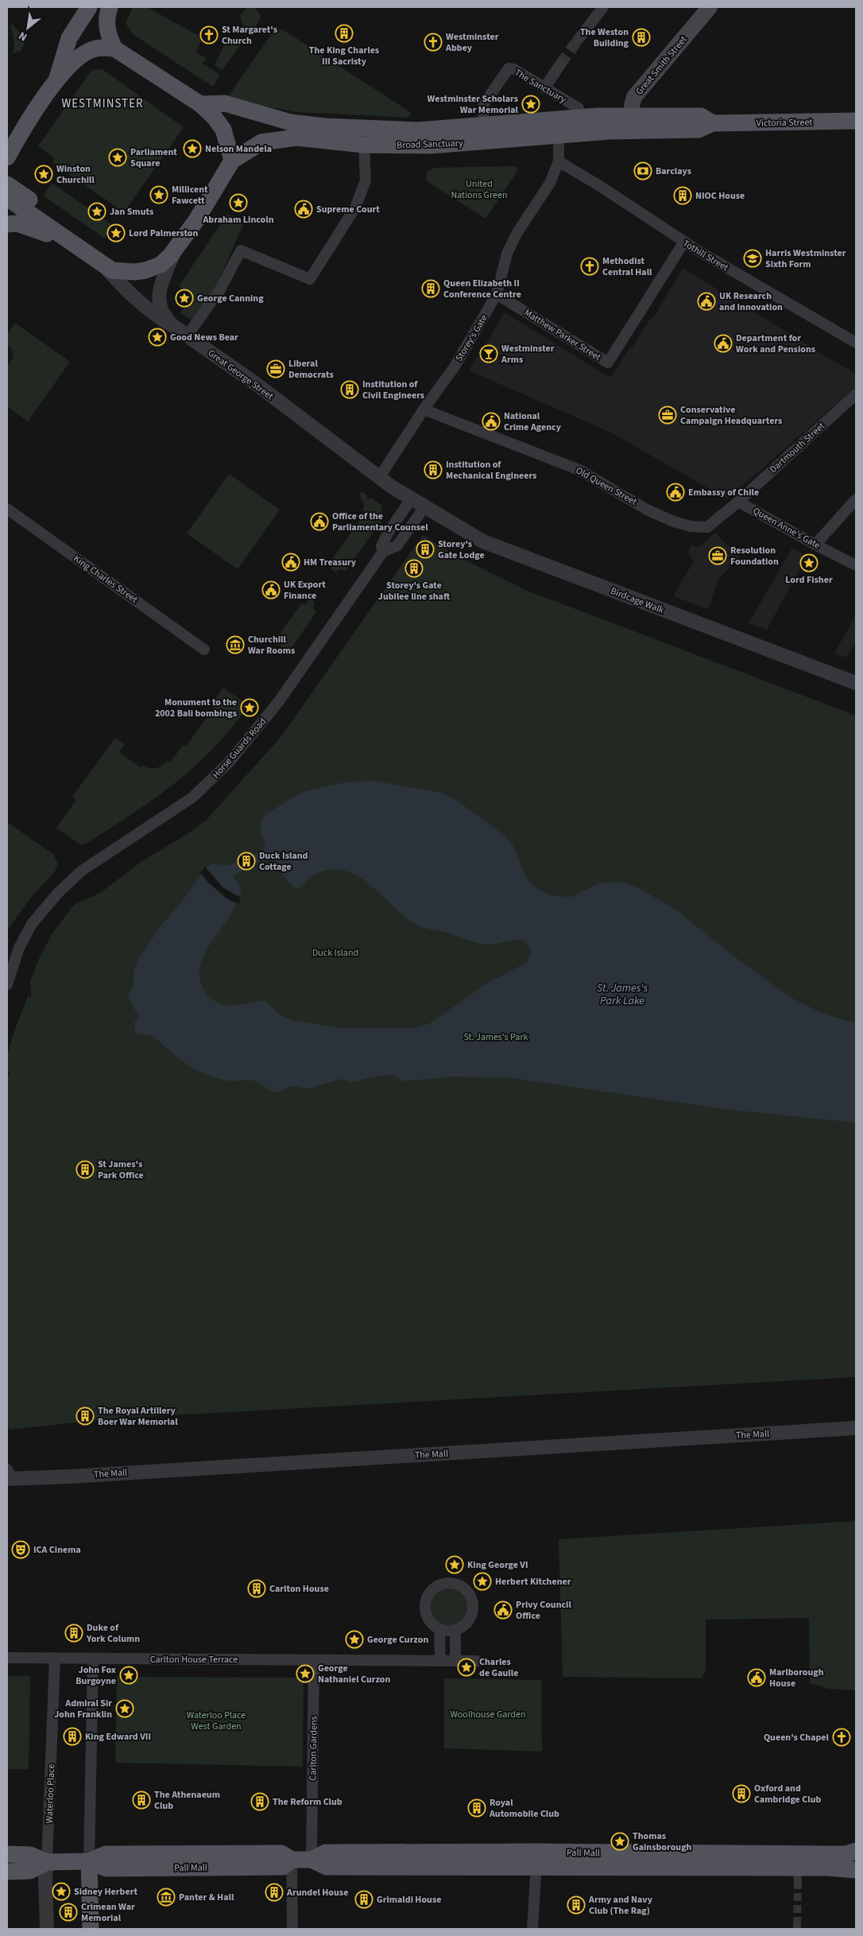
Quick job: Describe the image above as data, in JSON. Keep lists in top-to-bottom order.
{
  "streets": {
    "main road": [
      "Great Smith Street",
      "Victoria Street",
      "Broad Sanctuary",
      "Great George Street",
      "Pall Mall"
    ],
    "street": [
      "The Sanctuary",
      "Tothill Street",
      "Matthew Parker Street",
      "Storey's Gate",
      "Dartmouth Street",
      "Old Queen Street",
      "Queen Anne's Gate",
      "King Charles Street",
      "Birdcage Walk",
      "Horse Guards Road",
      "The Mall",
      "Carlton House Terrace",
      "Carlton Gardens",
      "Waterloo Place"
    ]
  },
  "crossings": [
    ["Great Smith Street", "Victoria Street"],
    ["Great Smith Street", "Broad Sanctuary"],
    ["The Sanctuary", "Broad Sanctuary"],
    ["Victoria Street", "Broad Sanctuary"],
    ["Broad Sanctuary", "Storey's Gate"],
    ["Tothill Street", "Matthew Parker Street"],
    ["Tothill Street", "Storey's Gate"],
    ["Matthew Parker Street", "Storey's Gate"],
    ["Storey's Gate", "Great George Street"],
    ["Storey's Gate", "Old Queen Street"],
    ["Great George Street", "Birdcage Walk"],
    ["Great George Street", "Horse Guards Road"],
    ["Dartmouth Street", "Old Queen Street"],
    ["Dartmouth Street", "Queen Anne's Gate"],
    ["Old Queen Street", "Queen Anne's Gate"],
    ["Birdcage Walk", "Horse Guards Road"],
    ["Carlton House Terrace", "Carlton Gardens"],
    ["Carlton House Terrace", "Waterloo Place"],
    ["Carlton Gardens", "Pall Mall"],
    ["Waterloo Place", "Pall Mall"]
  ],
  "districts": ["WESTMINSTER"],
  "water": ["St. James's Park Lake"],
  "parks": [
    "United Nations Green",
    "Duck Island",
    "St. James's Park",
    "Woolhouse Garden",
    "Waterloo Place West Garden"
  ],
  "places": {
    "building": [
      "The King Charles III Sacristy",
      "The Weston Building",
      "NIOC House",
      "Queen Elizabeth II Conference Centre",
      "Institution of Civil Engineers",
      "Institution of Mechanical Engineers",
      "Storey's Gate Lodge",
      "Storey's Gate Jubilee line shaft",
      "Duck Island Cottage",
      "St James's Park Office",
      "The Royal Artillery Boer War Memorial",
      "Carlton House",
      "Duke of York Column",
      "King Edward VII",
      "Oxford and Cambridge Club",
      "The Athenaeum Club",
      "The Reform Club",
      "Royal Automobile Club",
      "Arundel House",
      "Grimaldi House",
      "Army and Navy Club (The Rag)",
      "Crimean War Memorial"
    ],
    "church": [
      "St Margaret's Church",
      "Westminster Abbey",
      "Methodist Central Hall",
      "Queen's Chapel"
    ],
    "place": [
      "Westminster Scholars War Memorial",
      "Nelson Mandela",
      "Parliament Square",
      "Winston Churchill",
      "Millicent Fawcett",
      "Abraham Lincoln",
      "Jan Smuts",
      "Lord Palmerston",
      "George Canning",
      "Good News Bear",
      "Lord Fisher",
      "Monument to the 2002 Bali bombings",
      "King George VI",
      "Herbert Kitchener",
      "George Curzon",
      "Charles de Gaulle",
      "George Nathaniel Curzon",
      "John Fox Burgoyne",
      "Admiral Sir John Franklin",
      "Thomas Gainsborough",
      "Sidney Herbert"
    ],
    "bank": ["Barclays"],
    "public building": [
      "Supreme Court",
      "UK Research and Innovation",
      "Department for Work and Pensions",
      "National Crime Agency",
      "Embassy of Chile",
      "Office of the Parliamentary Counsel",
      "HM Treasury",
      "UK Export Finance",
      "Privy Council Office",
      "Marlborough House"
    ],
    "school or university": ["Harris Westminster Sixth Form"],
    "bar": ["Westminster Arms"],
    "office": ["Liberal Democrats", "Conservative Campaign Headquarters", "Resolution Foundation"],
    "museum": ["Churchill War Rooms", "Panter & Hall"],
    "theatre": ["ICA Cinema"]
  },
  "north": "bottom left"
}
